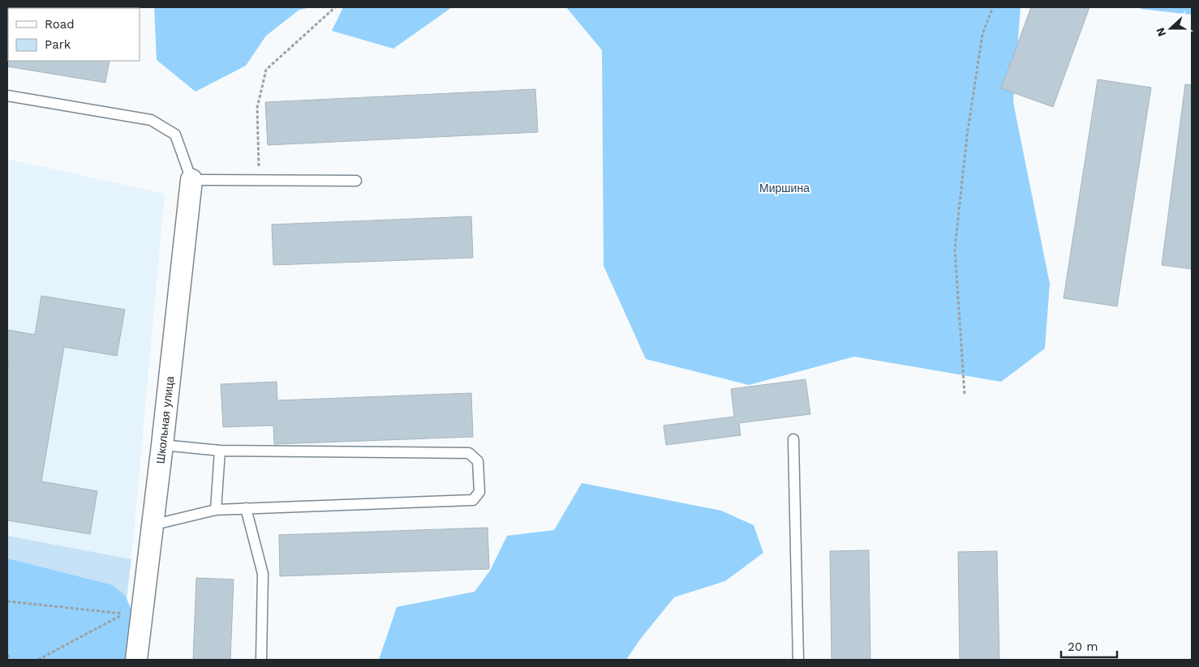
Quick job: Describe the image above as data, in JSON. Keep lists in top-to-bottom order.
{
  "streets": {
    "street": ["Школьная улица"]
  },
  "parks": ["Миршина"],
  "legend": ["Road", "Park"],
  "scale_bar": "20 m",
  "north": "left"
}
